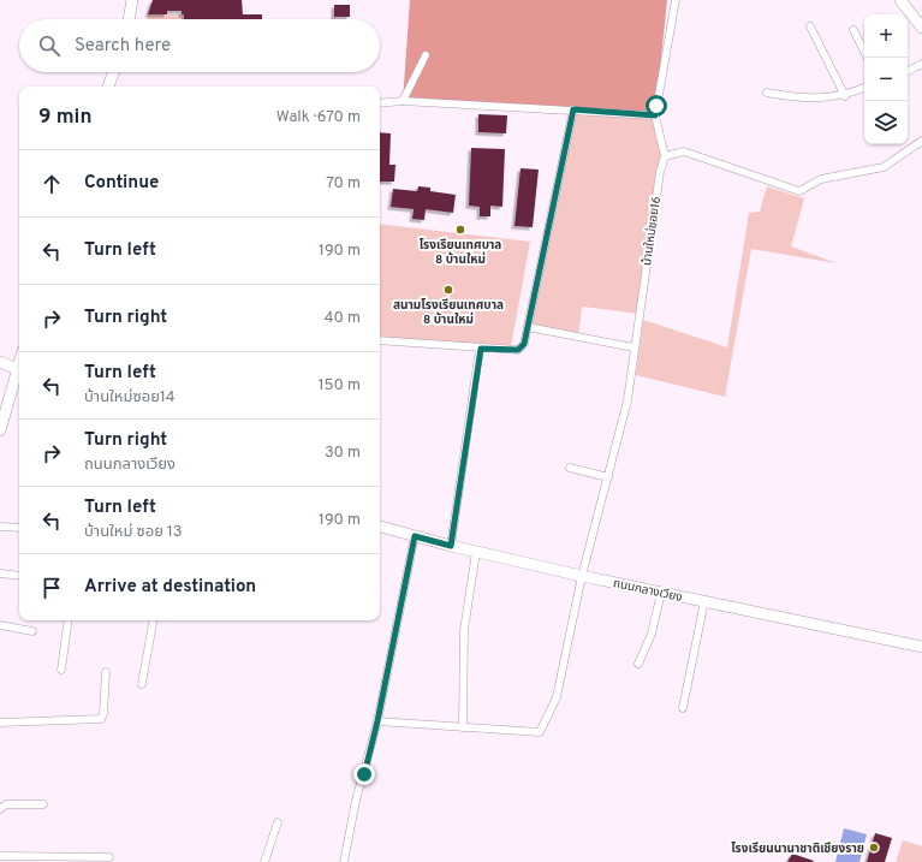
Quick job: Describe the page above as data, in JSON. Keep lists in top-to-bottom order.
{
  "streets": {
    "main road": ["ถนนกลางเวียง"],
    "street": ["บ้านใหม่ซอย16"]
  },
  "crossings": [
    ["บ้านใหม่ซอย16", "ถนนกลางเวียง"]
  ],
  "places": ["โรงเรียนเทศบาล 8 บ้านใหม่", "สนามโรงเรียนเทศบาล 8 บ้านใหม่", "โรงเรียนนานาชาติเชียงราย"],
  "page": {
    "map_buttons": ["+", "−"],
    "search": "Search here",
    "heading": ["9 min", "Walk · 670 m"],
    "list": [
      ["Continue", "70 m"],
      ["Turn left", "190 m"],
      ["Turn right", "40 m"],
      ["Turn left", "บ้านใหม่ซอย14", "150 m"],
      ["Turn right", "ถนนกลางเวียง", "30 m"],
      ["Turn left", "บ้านใหม่ ซอย 13", "190 m"],
      "Arrive at destination"
    ]
  }
}
